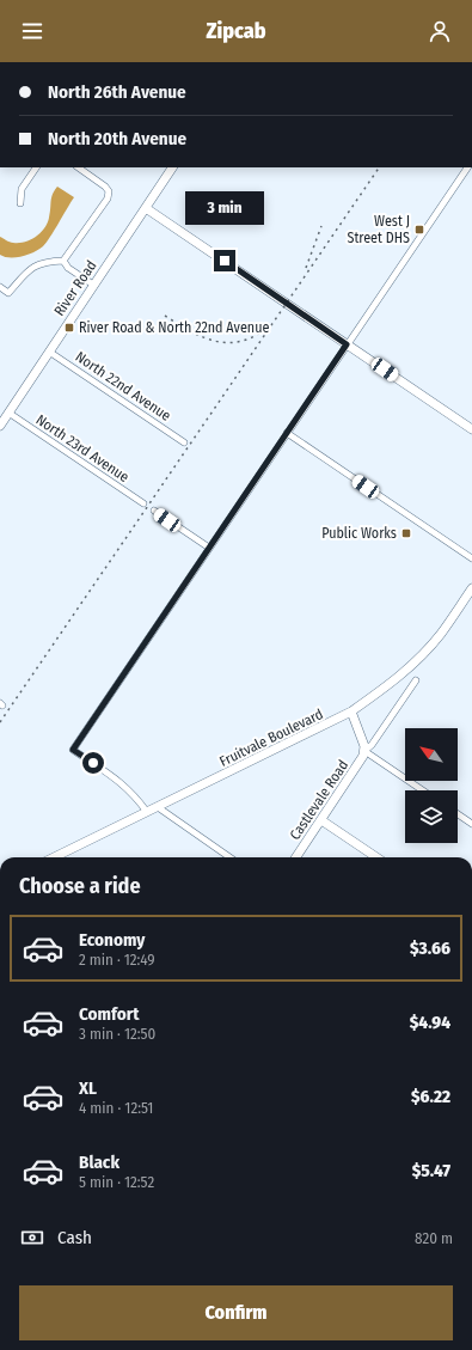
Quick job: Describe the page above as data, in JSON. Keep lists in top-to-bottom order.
{
  "streets": {
    "street": [
      "River Road",
      "North 22nd Avenue",
      "North 23rd Avenue",
      "Fruitvale Boulevard",
      "Castlevale Road"
    ]
  },
  "crossings": [
    ["River Road", "North 22nd Avenue"],
    ["River Road", "North 23rd Avenue"],
    ["Fruitvale Boulevard", "Castlevale Road"]
  ],
  "places": {
    "transit": ["West J Street DHS", "River Road & North 22nd Avenue", "Public Works"]
  },
  "north": "top left",
  "page": {
    "header": "Zipcab",
    "banner": ["North 26th Avenue", "North 20th Avenue"],
    "bubble": "3 min",
    "heading": "Choose a ride",
    "list": [
      {
        "name": "Economy",
        "note": "2 min · 12:49",
        "value": "$3.66"
      },
      {
        "name": "Comfort",
        "note": "3 min · 12:50",
        "value": "$4.94"
      },
      {
        "name": "XL",
        "note": "4 min · 12:51",
        "value": "$6.22"
      },
      {
        "name": "Black",
        "note": "5 min · 12:52",
        "value": "$5.47"
      }
    ],
    "pay": ["Cash", "820 m"],
    "buttons": "Confirm"
  }
}
